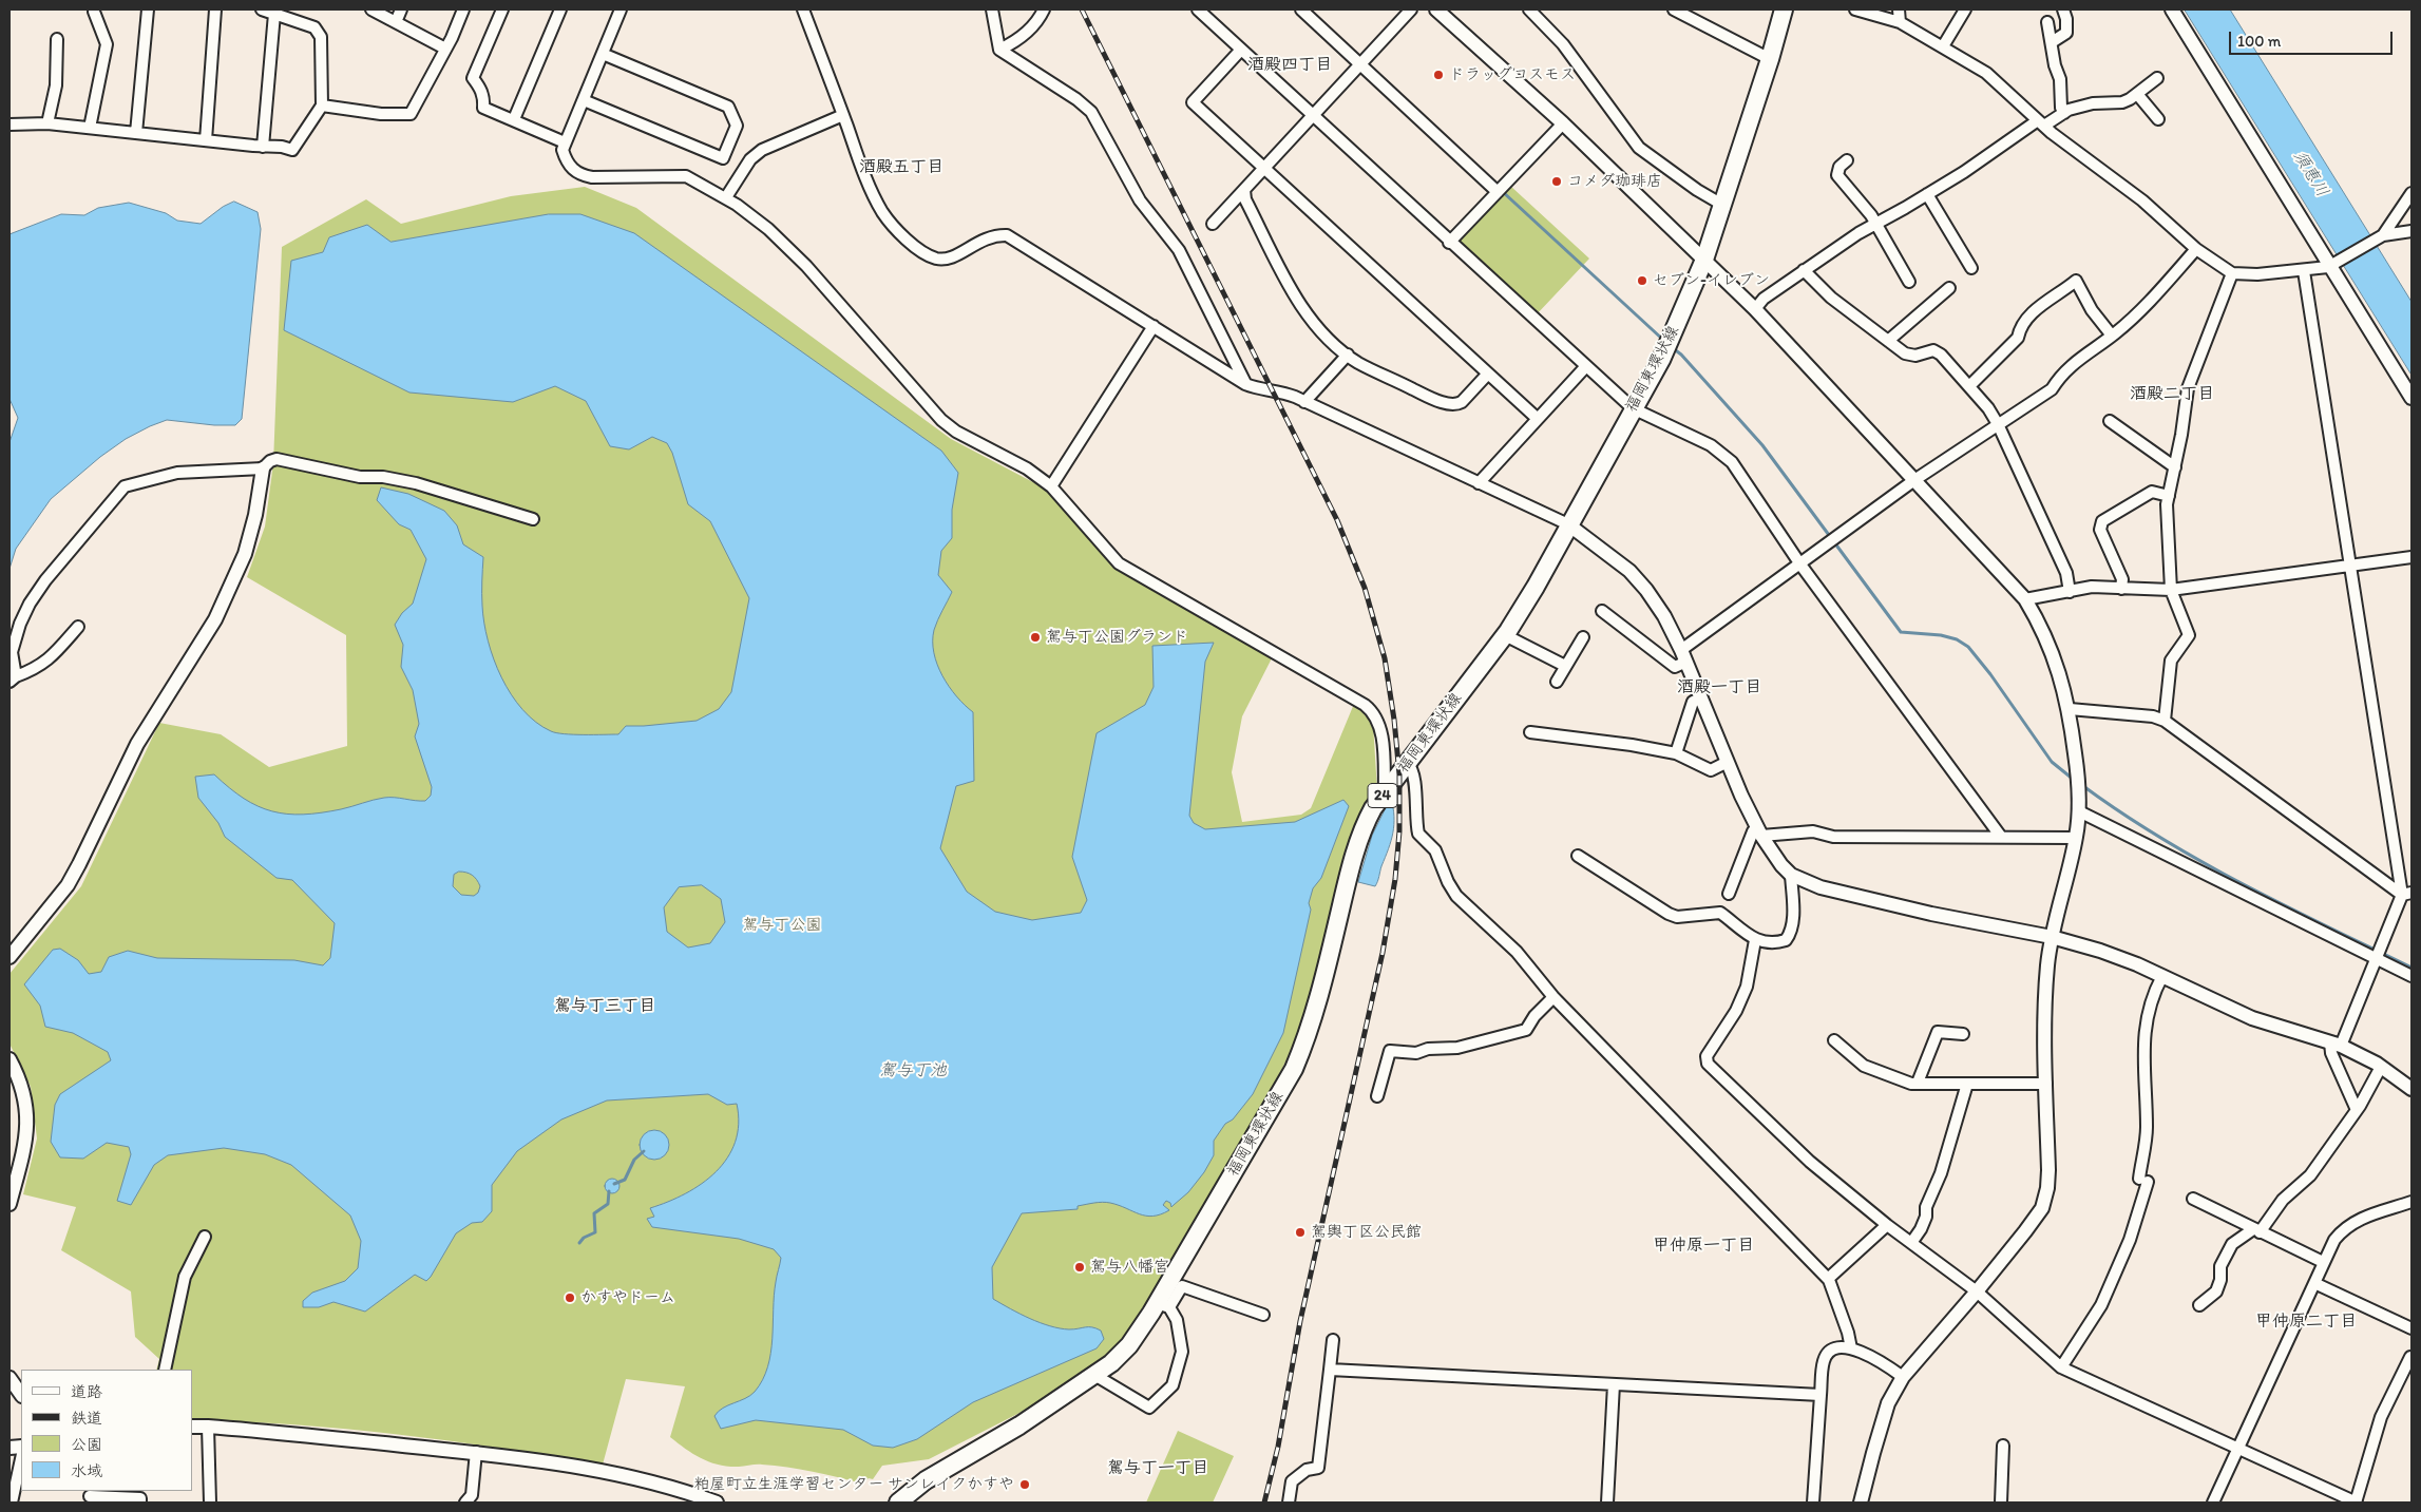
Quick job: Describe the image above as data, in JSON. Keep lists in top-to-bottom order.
{
  "streets": {
    "main road": ["福岡東環状線", "24"]
  },
  "districts": [
    "酒殿四丁目",
    "酒殿五丁目",
    "酒殿二丁目",
    "酒殿一丁目",
    "駕与丁三丁目",
    "甲仲原一丁目",
    "甲仲原二丁目",
    "駕与丁一丁目"
  ],
  "water": ["須恵川", "駕与丁池"],
  "parks": ["駕与丁公園"],
  "places": [
    "ドラッグコスモス",
    "コメダ珈琲店",
    "セブン-イレブン",
    "駕与丁公園グランド",
    "駕輿丁区公民館",
    "駕与八幡宮",
    "かすやドーム",
    "粕屋町立生涯学習センター サンレイクかすや"
  ],
  "legend": [
    "道路",
    "鉄道",
    "公園",
    "水域"
  ],
  "scale_bar": "100 m"
}
